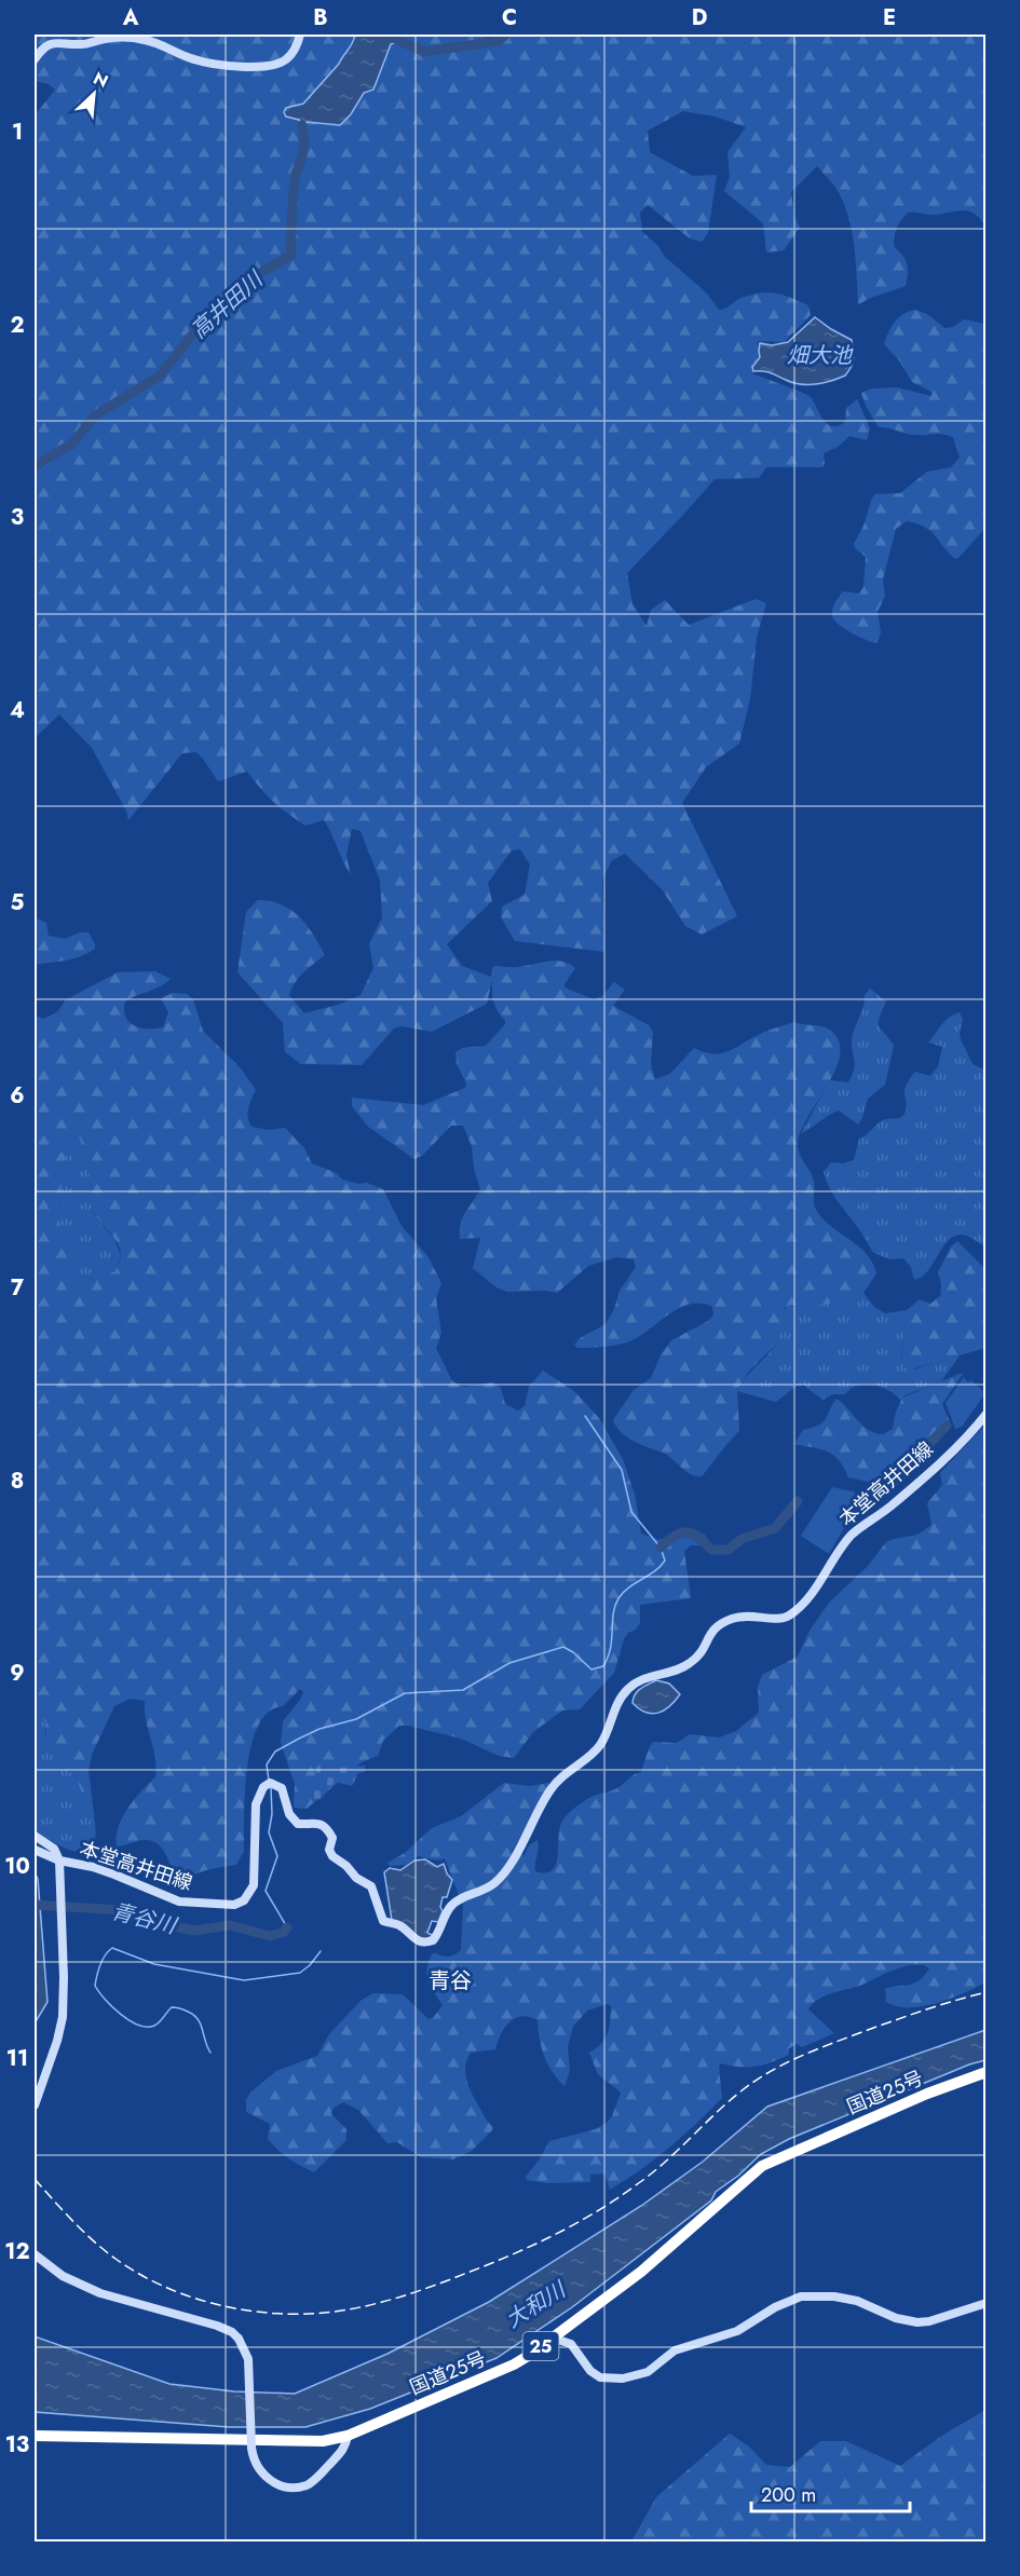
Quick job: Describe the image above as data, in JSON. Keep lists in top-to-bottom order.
{
  "streets": {
    "highway": ["国道25号", "25"],
    "street": ["本堂高井田線"]
  },
  "districts": ["青谷"],
  "water": [
    "高井田川",
    "畑大池",
    "青谷川",
    "大和川"
  ],
  "scale_bar": "200 m",
  "north": "top right",
  "grid": {
    "columns": [
      "A",
      "B",
      "C",
      "D",
      "E"
    ],
    "rows": [
      "1",
      "2",
      "3",
      "4",
      "5",
      "6",
      "7",
      "8",
      "9",
      "10",
      "11",
      "12",
      "13"
    ]
  }
}
